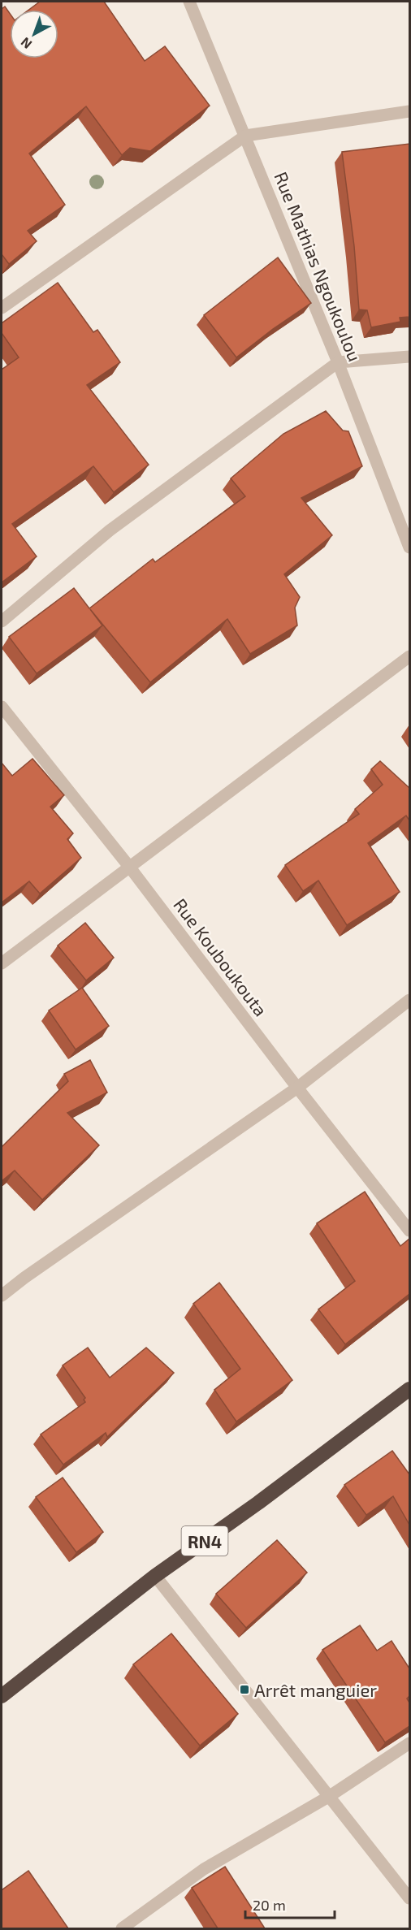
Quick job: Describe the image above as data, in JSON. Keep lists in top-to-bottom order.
{
  "streets": {
    "highway": ["RN4"],
    "street": ["Rue Mathias Ngoukoulou", "Rue Kouboukouta"]
  },
  "places": {
    "transit": ["Arrêt manguier"]
  },
  "scale_bar": "20 m",
  "north": "bottom left"
}
